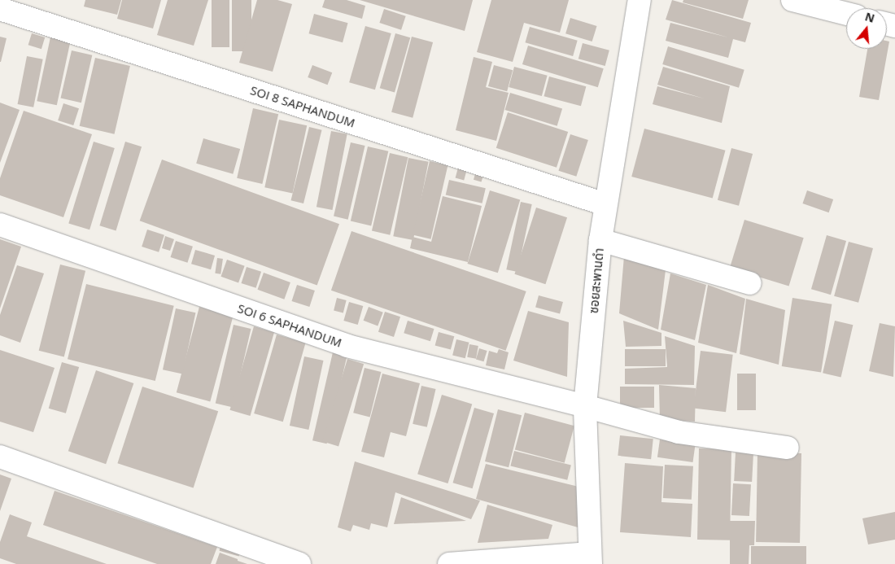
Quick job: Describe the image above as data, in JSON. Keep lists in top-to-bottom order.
{
  "streets": {
    "street": ["SOI 8 SAPHANDUM", "ซอยสะพานดำ", "SOI 6 SAPHANDUM"]
  },
  "crossings": [
    ["SOI 8 SAPHANDUM", "ซอยสะพานดำ"],
    ["ซอยสะพานดำ", "SOI 6 SAPHANDUM"]
  ],
  "north": "top"
}
